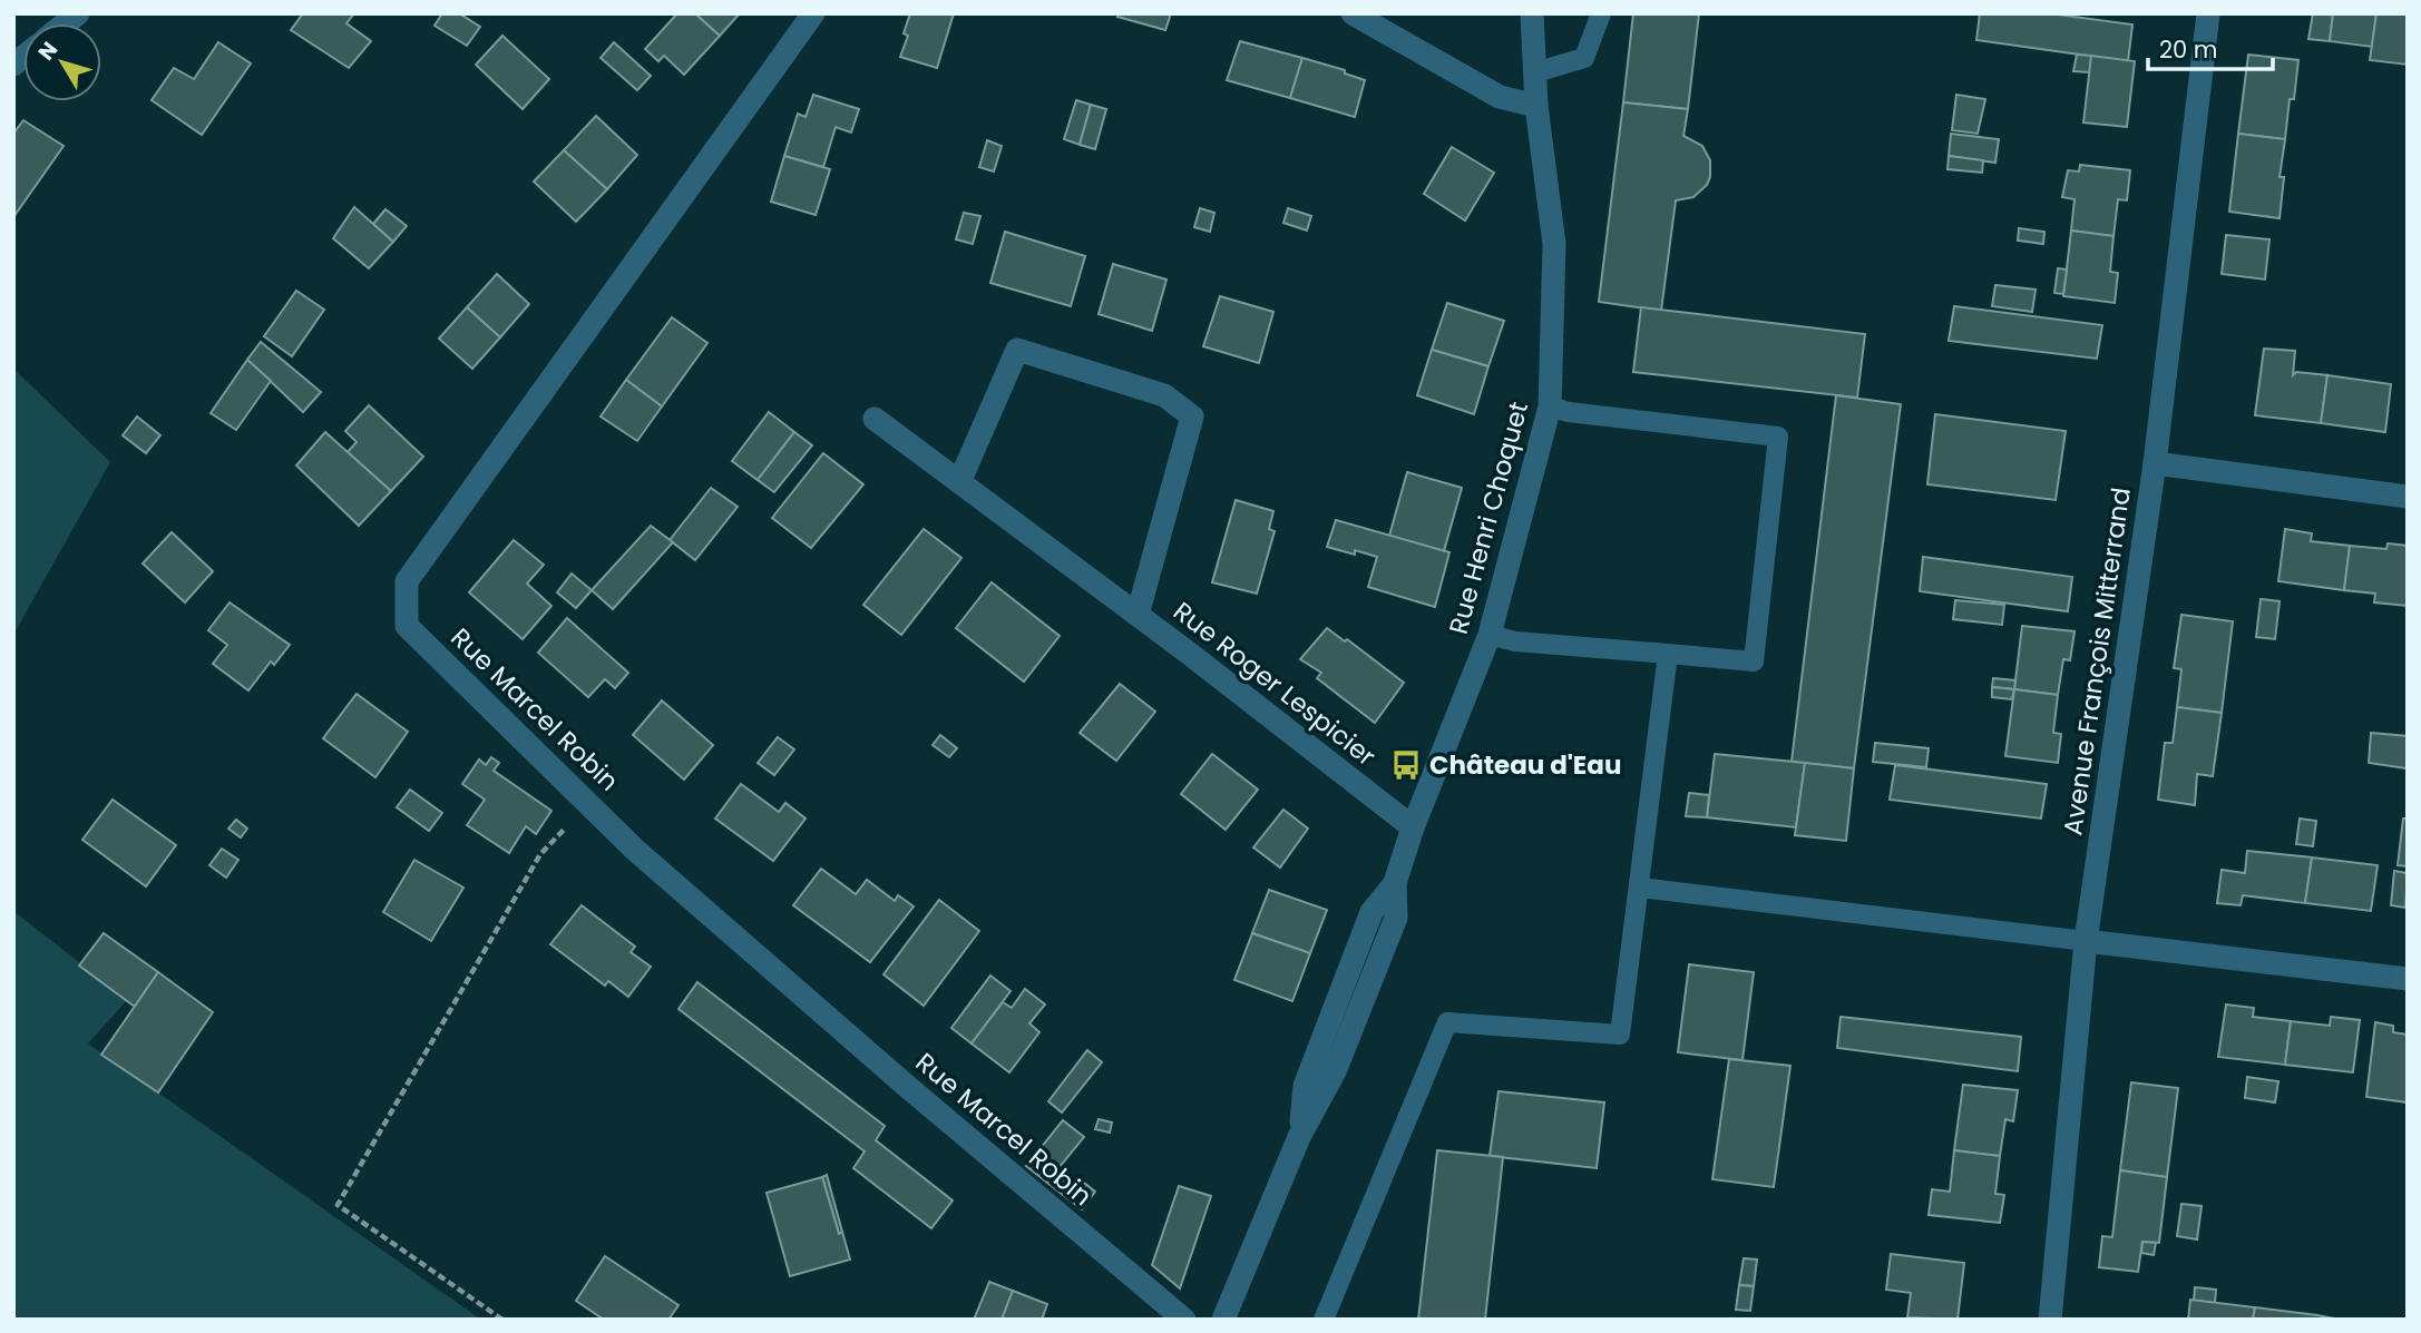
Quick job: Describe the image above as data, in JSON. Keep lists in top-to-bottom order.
{
  "streets": {
    "street": [
      "Rue Henri Choquet",
      "Avenue François Mitterrand",
      "Rue Roger Lespicier",
      "Rue Marcel Robin"
    ]
  },
  "crossings": [
    ["Rue Henri Choquet", "Rue Roger Lespicier"]
  ],
  "places": {
    "bus stop": ["Château d'Eau"]
  },
  "scale_bar": "20 m",
  "north": "top left"
}
